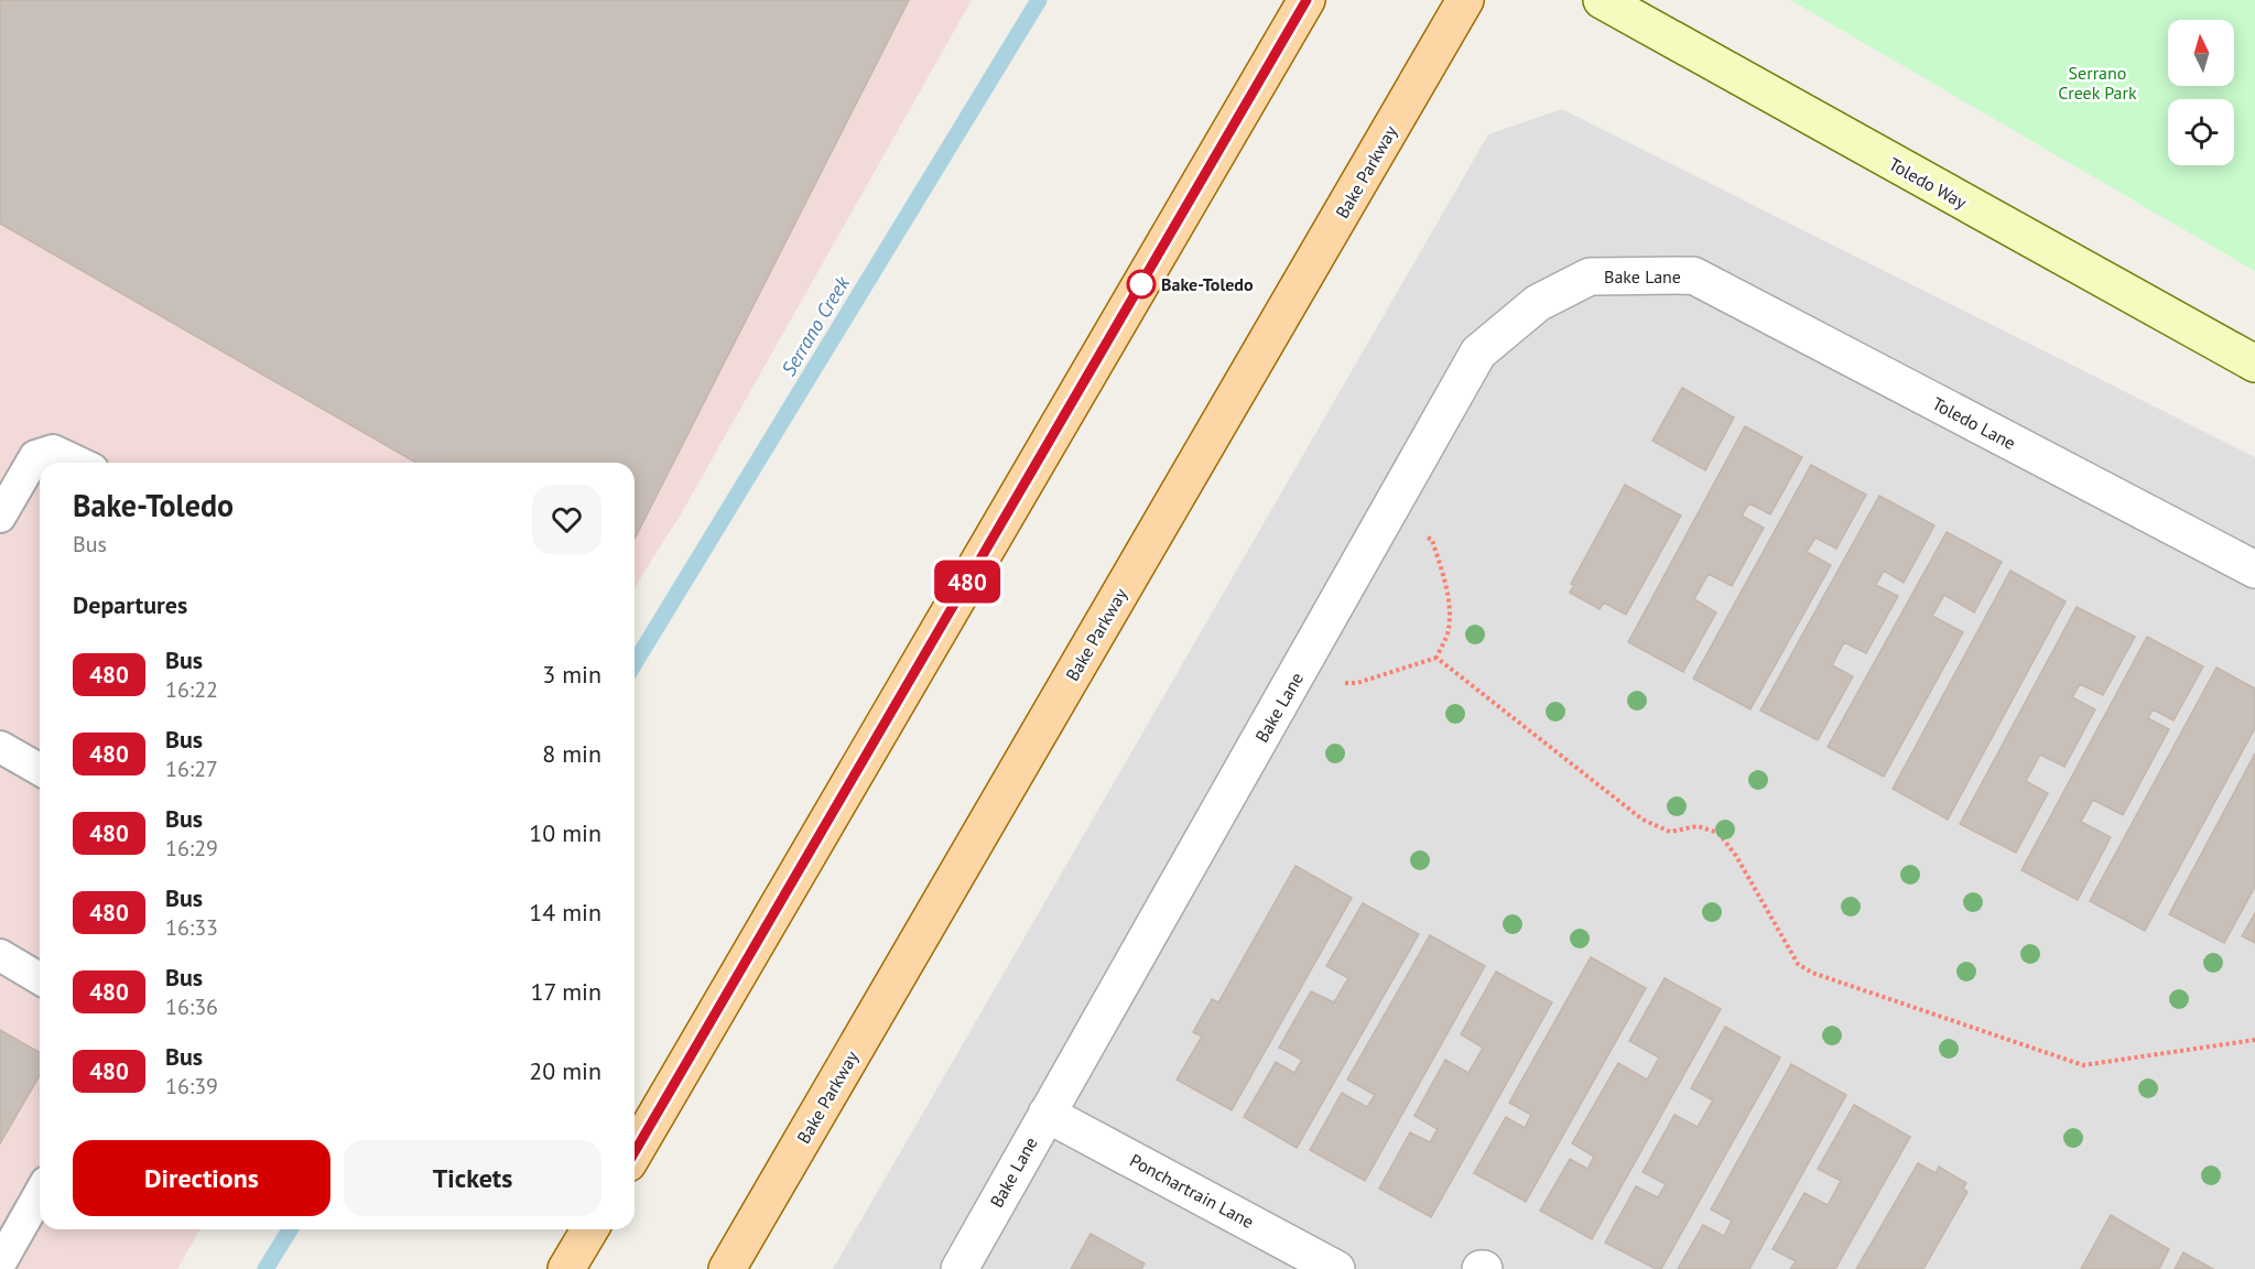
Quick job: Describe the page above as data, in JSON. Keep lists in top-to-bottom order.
{
  "streets": {
    "main road": ["Bake Parkway", "Toledo Way"],
    "street": ["Bake Lane", "Toledo Lane", "Ponchartrain Lane"]
  },
  "crossings": [
    ["Bake Lane", "Toledo Lane"],
    ["Bake Lane", "Ponchartrain Lane"]
  ],
  "water": ["Serrano Creek"],
  "parks": ["Serrano Creek Park"],
  "places": ["Bake-Toledo"],
  "lines": ["bus line 480"],
  "north": "top",
  "page": {
    "on_map": "480",
    "heading": [
      ["Bake-Toledo", "Bus"],
      "Departures"
    ],
    "list": [
      {
        "mark": "480",
        "name": "Bus",
        "note": "16:22",
        "value": "3 min"
      },
      {
        "mark": "480",
        "name": "Bus",
        "note": "16:27",
        "value": "8 min"
      },
      {
        "mark": "480",
        "name": "Bus",
        "note": "16:29",
        "value": "10 min"
      },
      {
        "mark": "480",
        "name": "Bus",
        "note": "16:33",
        "value": "14 min"
      },
      {
        "mark": "480",
        "name": "Bus",
        "note": "16:36",
        "value": "17 min"
      },
      {
        "mark": "480",
        "name": "Bus",
        "note": "16:39",
        "value": "20 min"
      }
    ],
    "buttons": ["Directions", "Tickets"]
  }
}
